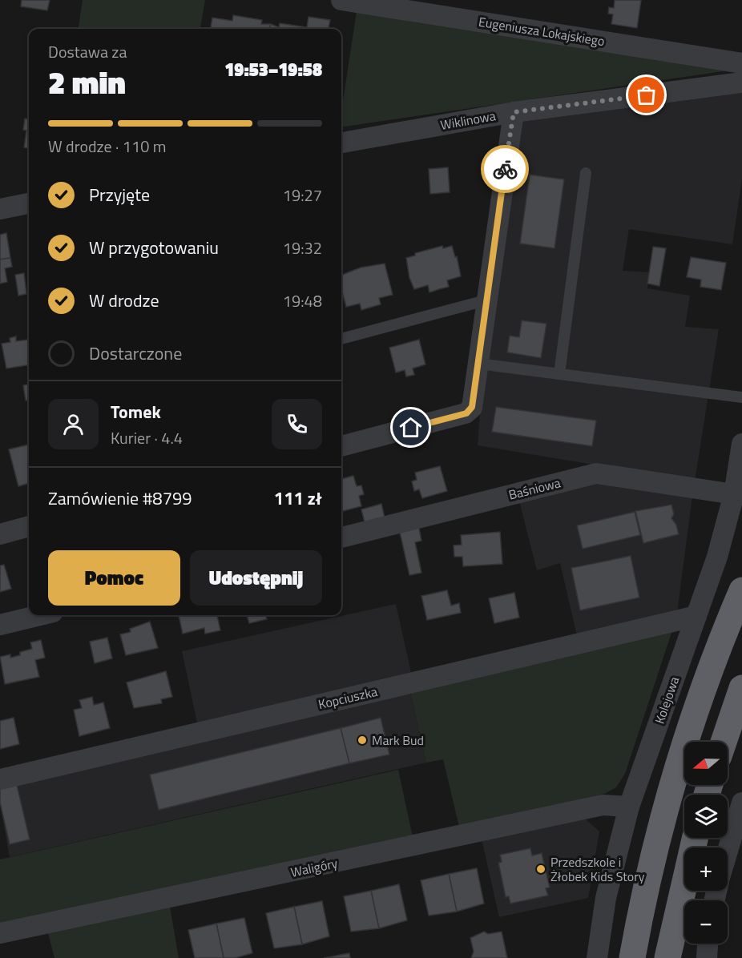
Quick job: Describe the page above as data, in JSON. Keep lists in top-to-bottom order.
{
  "streets": {
    "street": [
      "Eugeniusza Lokajskiego",
      "Wiklinowa",
      "Baśniowa",
      "Kopciuszka",
      "Kolejowa",
      "Waligóry"
    ]
  },
  "crossings": [
    ["Baśniowa", "Kolejowa"],
    ["Kopciuszka", "Kolejowa"],
    ["Kolejowa", "Waligóry"]
  ],
  "places": ["Mark Bud", "Przedszkole i Żłobek Kids Story"],
  "north": "left",
  "page": {
    "heading": ["2 min", "Dostawa za", "19:53–19:58"],
    "panel": [
      "Tomek",
      "Kurier · 4.4",
      "Zamówienie #8799",
      "111 zł"
    ],
    "bar": "W drodze · 110 m",
    "list": [
      ["Przyjęte", "19:27"],
      ["W przygotowaniu", "19:32"],
      ["W drodze", "19:48"],
      "Dostarczone"
    ],
    "buttons": ["Pomoc", "Udostępnij"],
    "map_buttons": ["+", "−"]
  }
}
